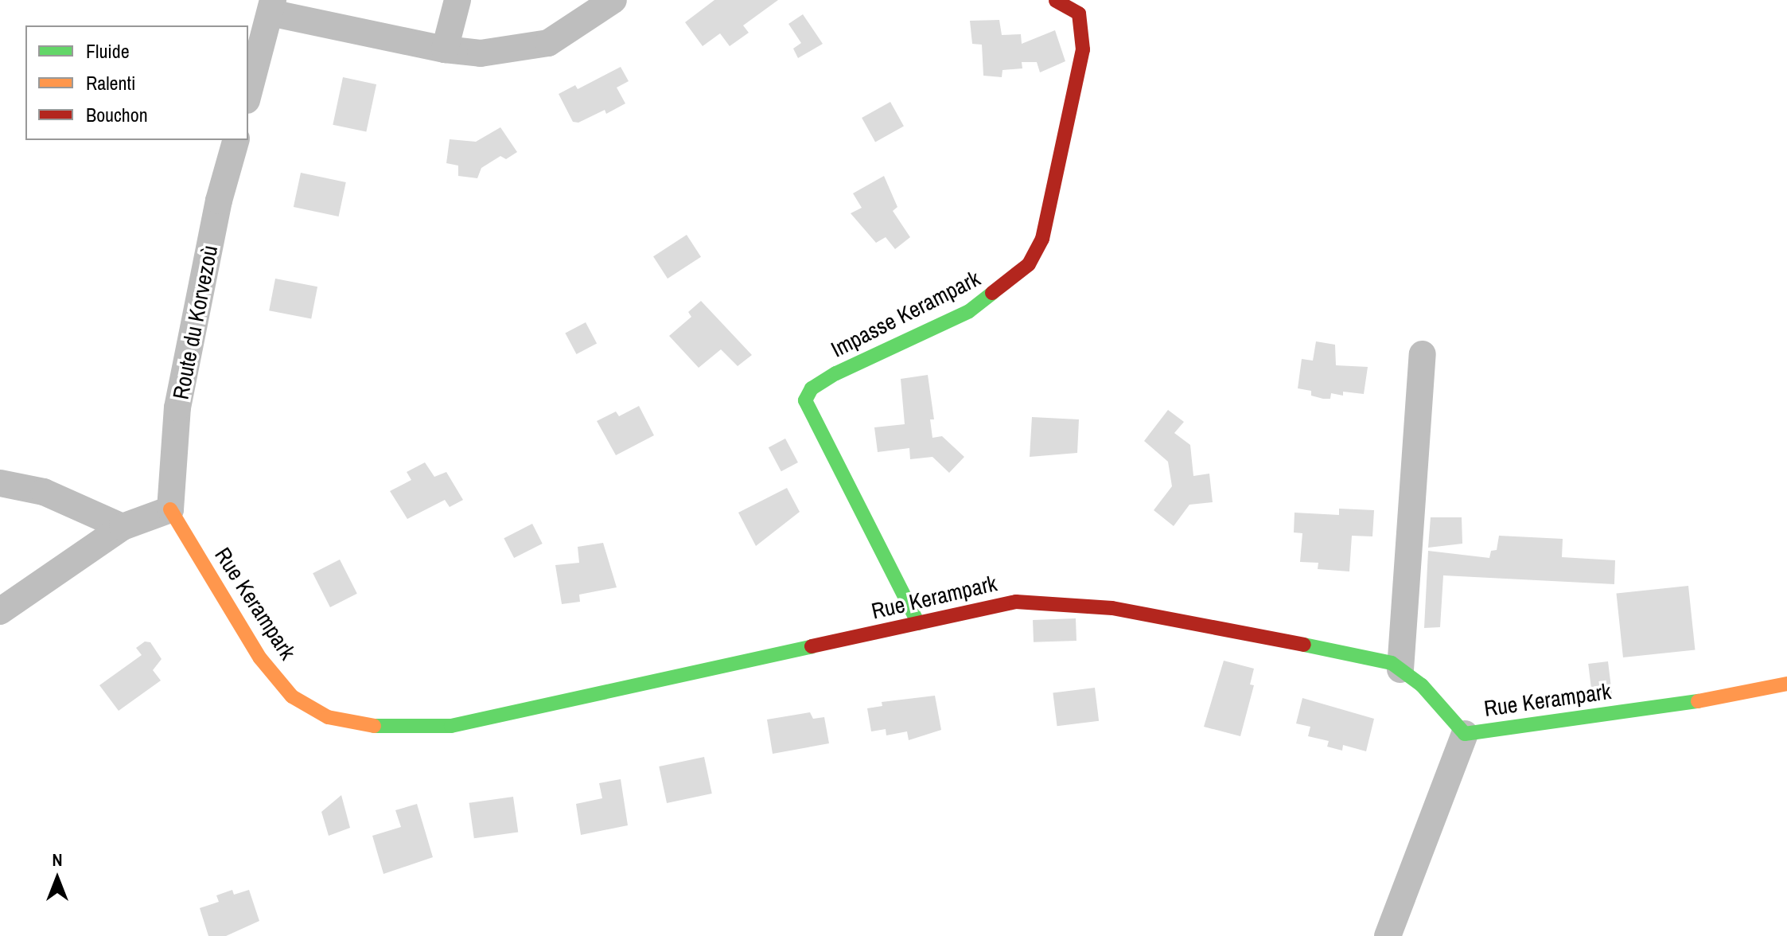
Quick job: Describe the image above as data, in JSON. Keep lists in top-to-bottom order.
{
  "streets": {
    "street": ["Impasse Kerampark", "Route du Korvezoù", "Rue Kerampark"]
  },
  "crossings": [
    ["Impasse Kerampark", "Rue Kerampark"],
    ["Route du Korvezoù", "Rue Kerampark"]
  ],
  "legend": ["Fluide", "Ralenti", "Bouchon"],
  "north": "top"
}
